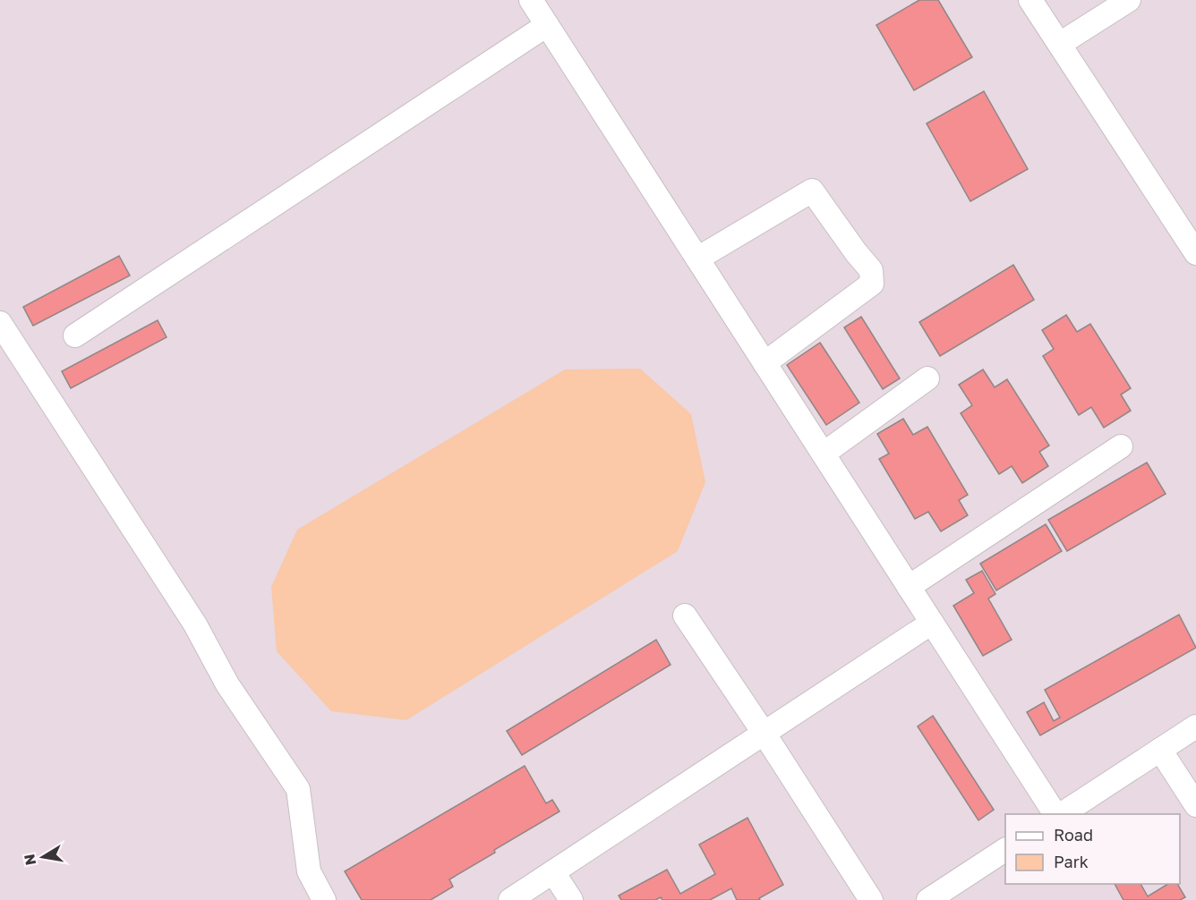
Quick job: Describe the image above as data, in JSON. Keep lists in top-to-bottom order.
{
  "legend": ["Road", "Park"],
  "north": "left"
}
